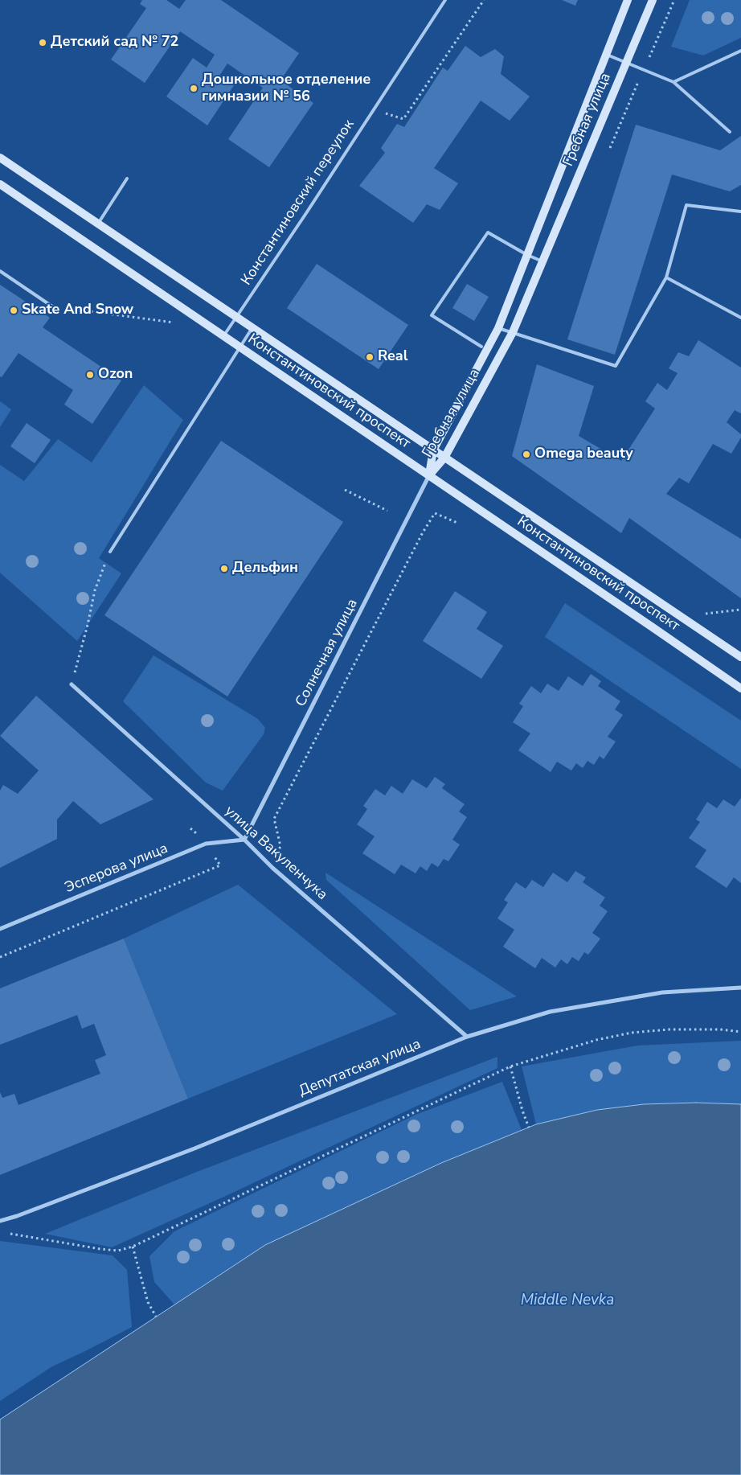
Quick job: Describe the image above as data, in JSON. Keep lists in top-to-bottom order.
{
  "streets": {
    "street": [
      "Гребная улица",
      "Константиновский проспект",
      "Солнечная улица",
      "улица Вакуленчука",
      "Эсперова улица",
      "Депутатская улица"
    ],
    "lane": ["Константиновский переулок"]
  },
  "crossings": [
    ["Гребная улица", "Константиновский проспект"],
    ["Гребная улица", "Солнечная улица"],
    ["Константиновский переулок", "Константиновский проспект"],
    ["Константиновский проспект", "Солнечная улица"],
    ["Солнечная улица", "улица Вакуленчука"],
    ["Солнечная улица", "Эсперова улица"],
    ["улица Вакуленчука", "Эсперова улица"],
    ["улица Вакуленчука", "Депутатская улица"]
  ],
  "water": ["Middle Nevka"],
  "places": [
    "Детский сад № 72",
    "Дошкольное отделение гимназии № 56",
    "Skate And Snow",
    "Real",
    "Ozon",
    "Omega beauty",
    "Дельфин"
  ]
}
